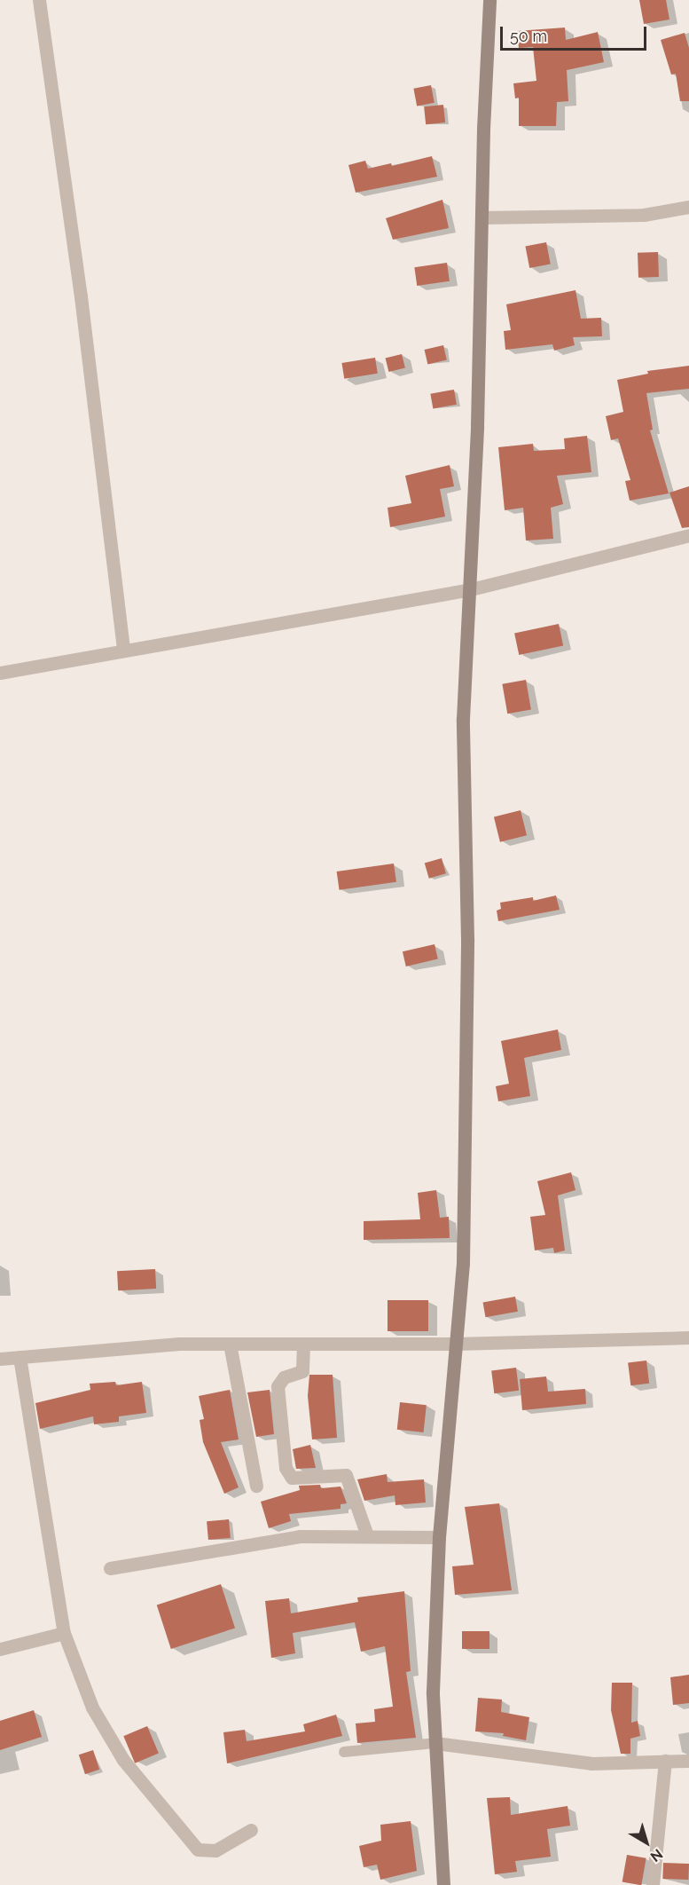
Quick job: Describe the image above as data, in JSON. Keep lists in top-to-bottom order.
{
  "scale_bar": "50 m",
  "north": "bottom right"
}
